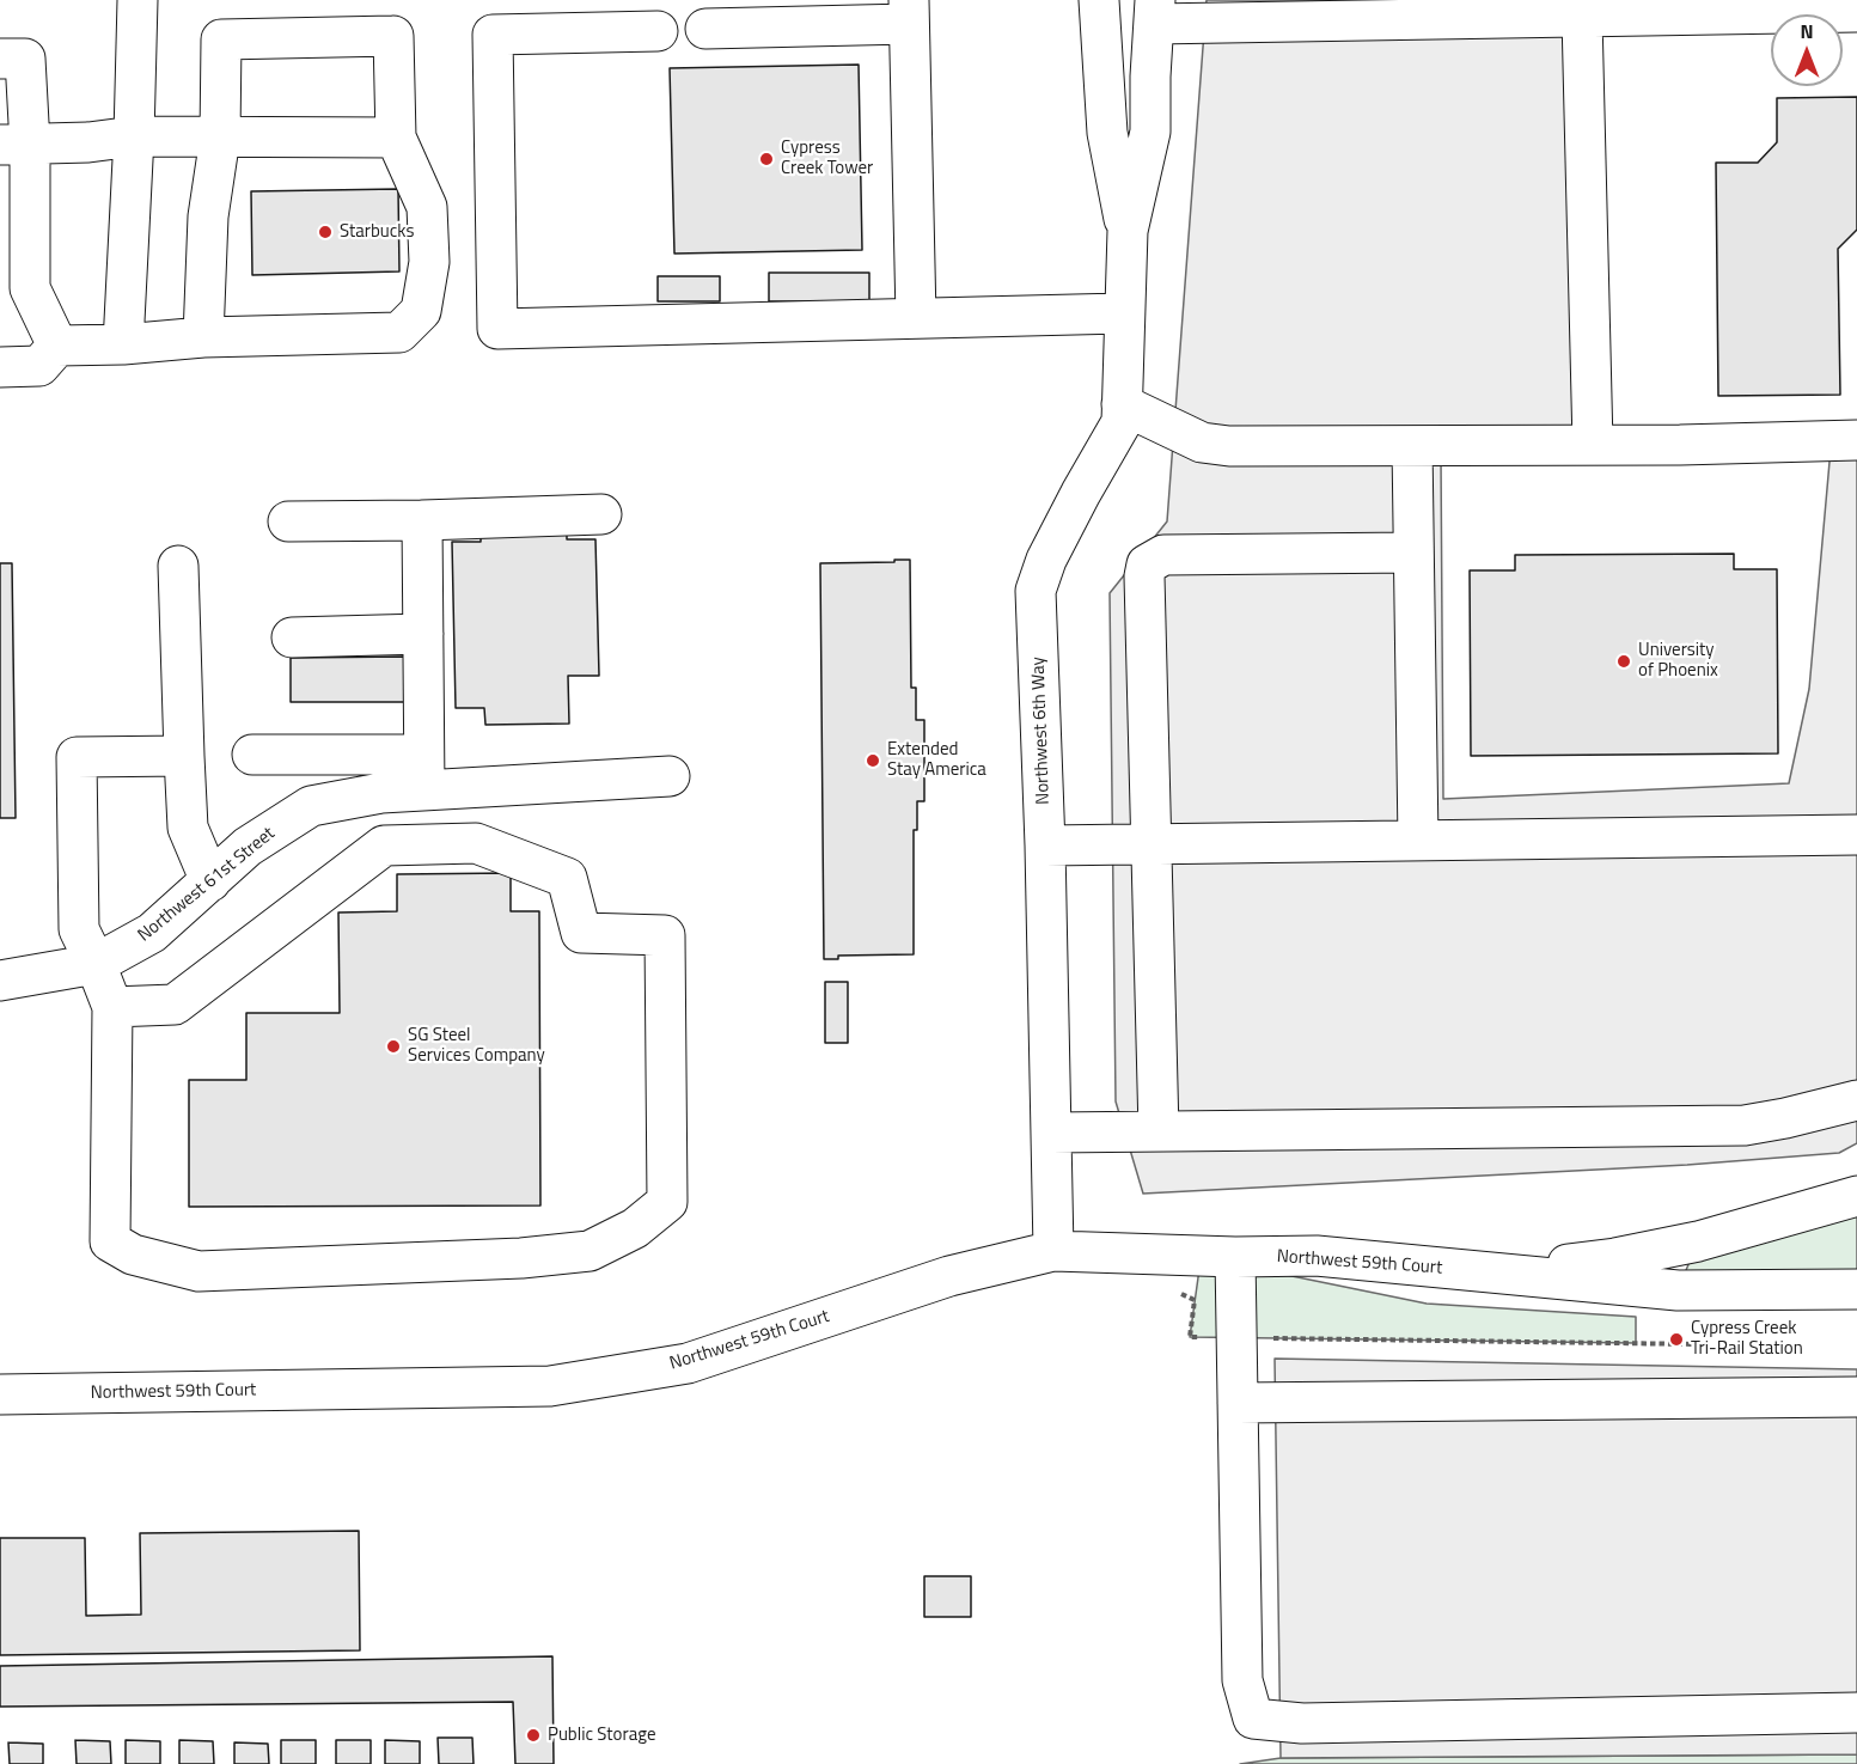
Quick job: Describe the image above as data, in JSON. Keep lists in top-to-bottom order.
{
  "streets": {
    "street": ["Northwest 6th Way", "Northwest 61st Street", "Northwest 59th Court"]
  },
  "crossings": [
    ["Northwest 6th Way", "Northwest 59th Court"]
  ],
  "places": [
    "Cypress Creek Tower",
    "Starbucks",
    "University of Phoenix",
    "Extended Stay America",
    "SG Steel Services Company",
    "Cypress Creek Tri-Rail Station",
    "Public Storage"
  ],
  "north": "top"
}
